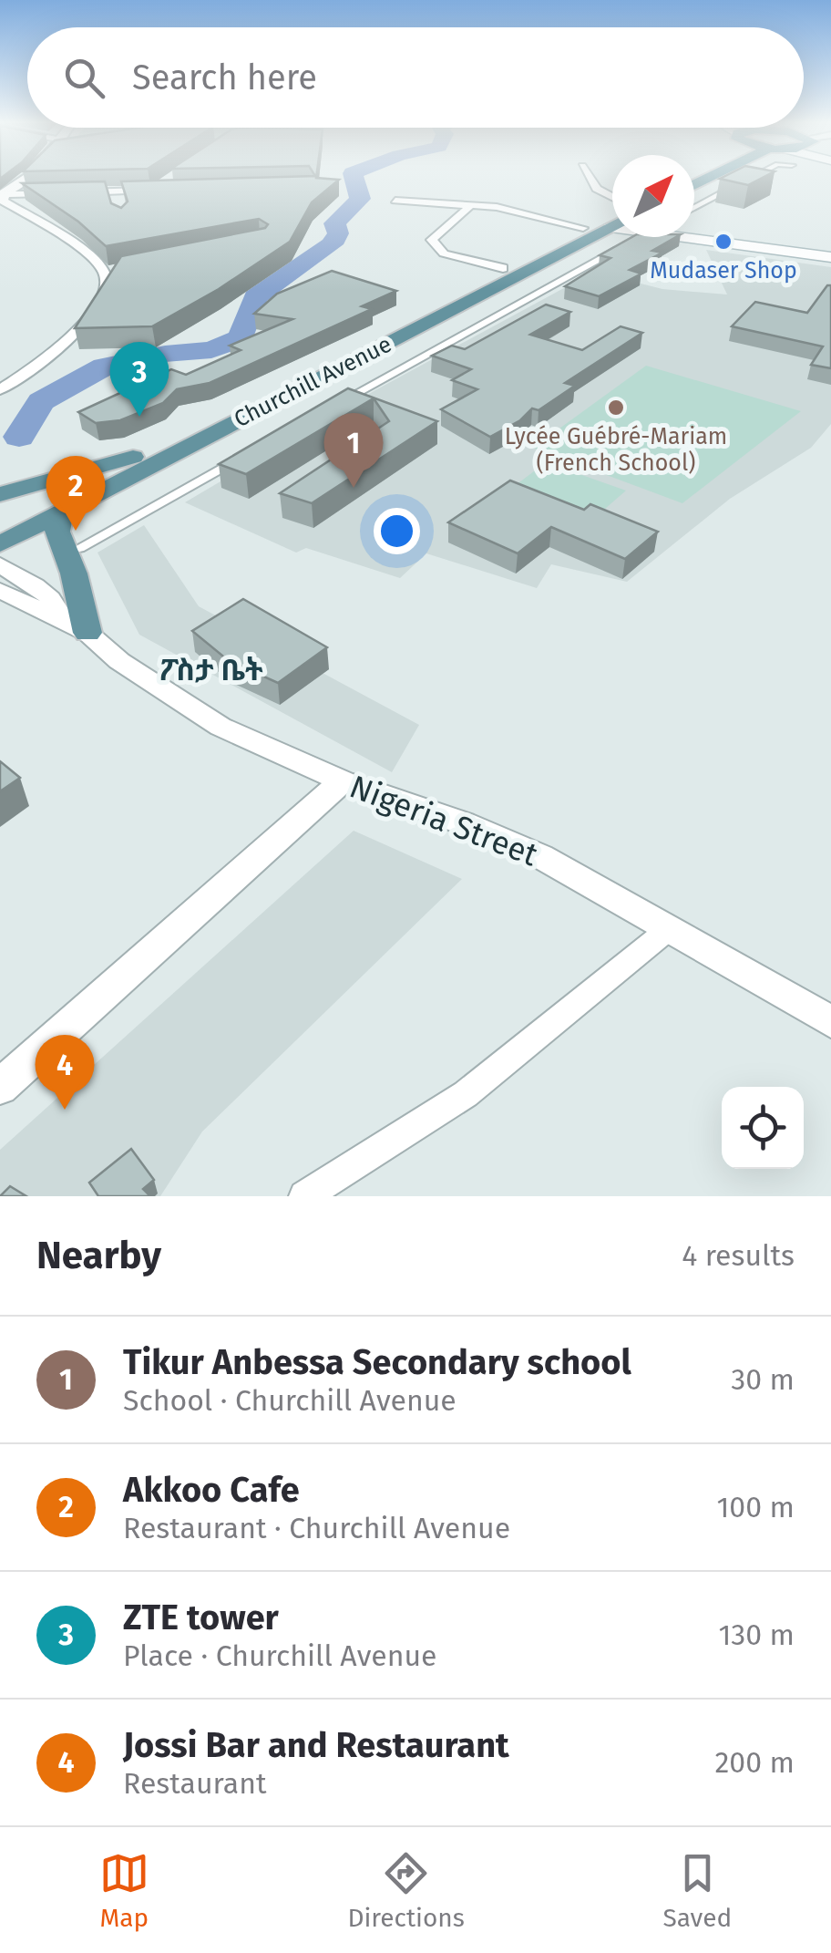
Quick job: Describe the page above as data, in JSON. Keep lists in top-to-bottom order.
{
  "streets": {
    "main road": ["Churchill Avenue"],
    "street": ["Nigeria Street"]
  },
  "districts": ["ፖስታ ቤት"],
  "places": ["Mudaser Shop", "Lycée Guébré-Mariam (French School)"],
  "north": "top right",
  "page": {
    "search": "Search here",
    "pins": [
      "3",
      "1",
      "2",
      "4"
    ],
    "heading": ["Nearby", "4 results"],
    "list": [
      {
        "mark": "1",
        "name": "Tikur Anbessa Secondary school",
        "note": "School · Churchill Avenue",
        "value": "30 m"
      },
      {
        "mark": "2",
        "name": "Akkoo Cafe",
        "note": "Restaurant · Churchill Avenue",
        "value": "100 m"
      },
      {
        "mark": "3",
        "name": "ZTE tower",
        "note": "Place · Churchill Avenue",
        "value": "130 m"
      },
      {
        "mark": "4",
        "name": "Jossi Bar and Restaurant",
        "note": "Restaurant",
        "value": "200 m"
      }
    ],
    "nav": ["Map", "Directions", "Saved"]
  }
}
